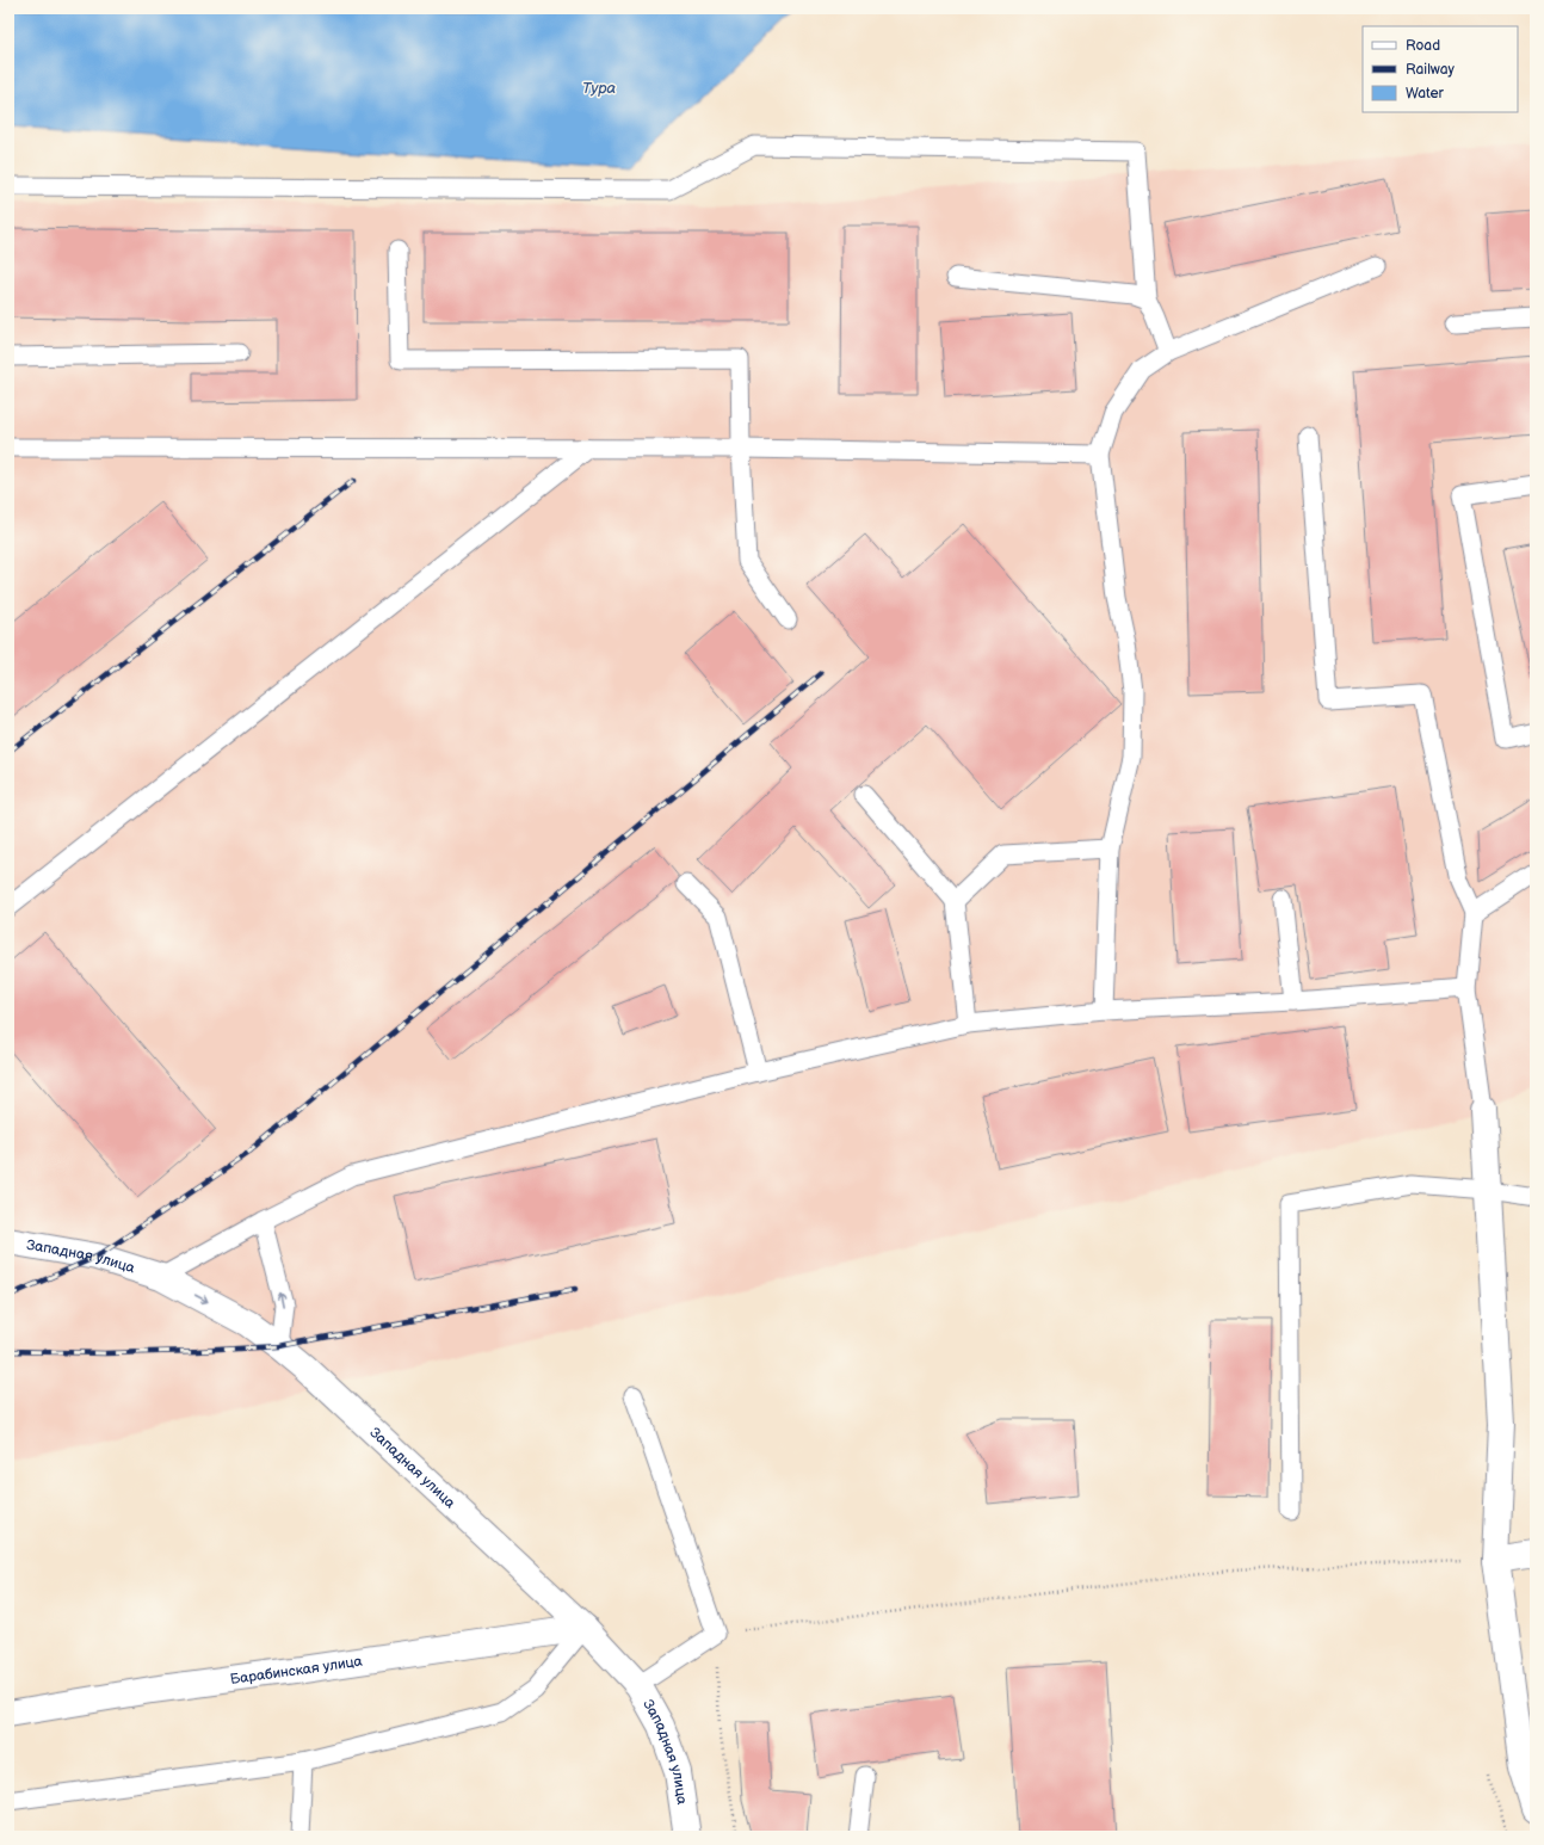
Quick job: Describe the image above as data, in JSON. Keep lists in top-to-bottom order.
{
  "streets": {
    "street": ["Западная улица", "Барабинская улица"]
  },
  "crossings": [
    ["Западная улица", "Барабинская улица"]
  ],
  "water": ["Тура"],
  "legend": ["Road", "Railway", "Water"]
}
